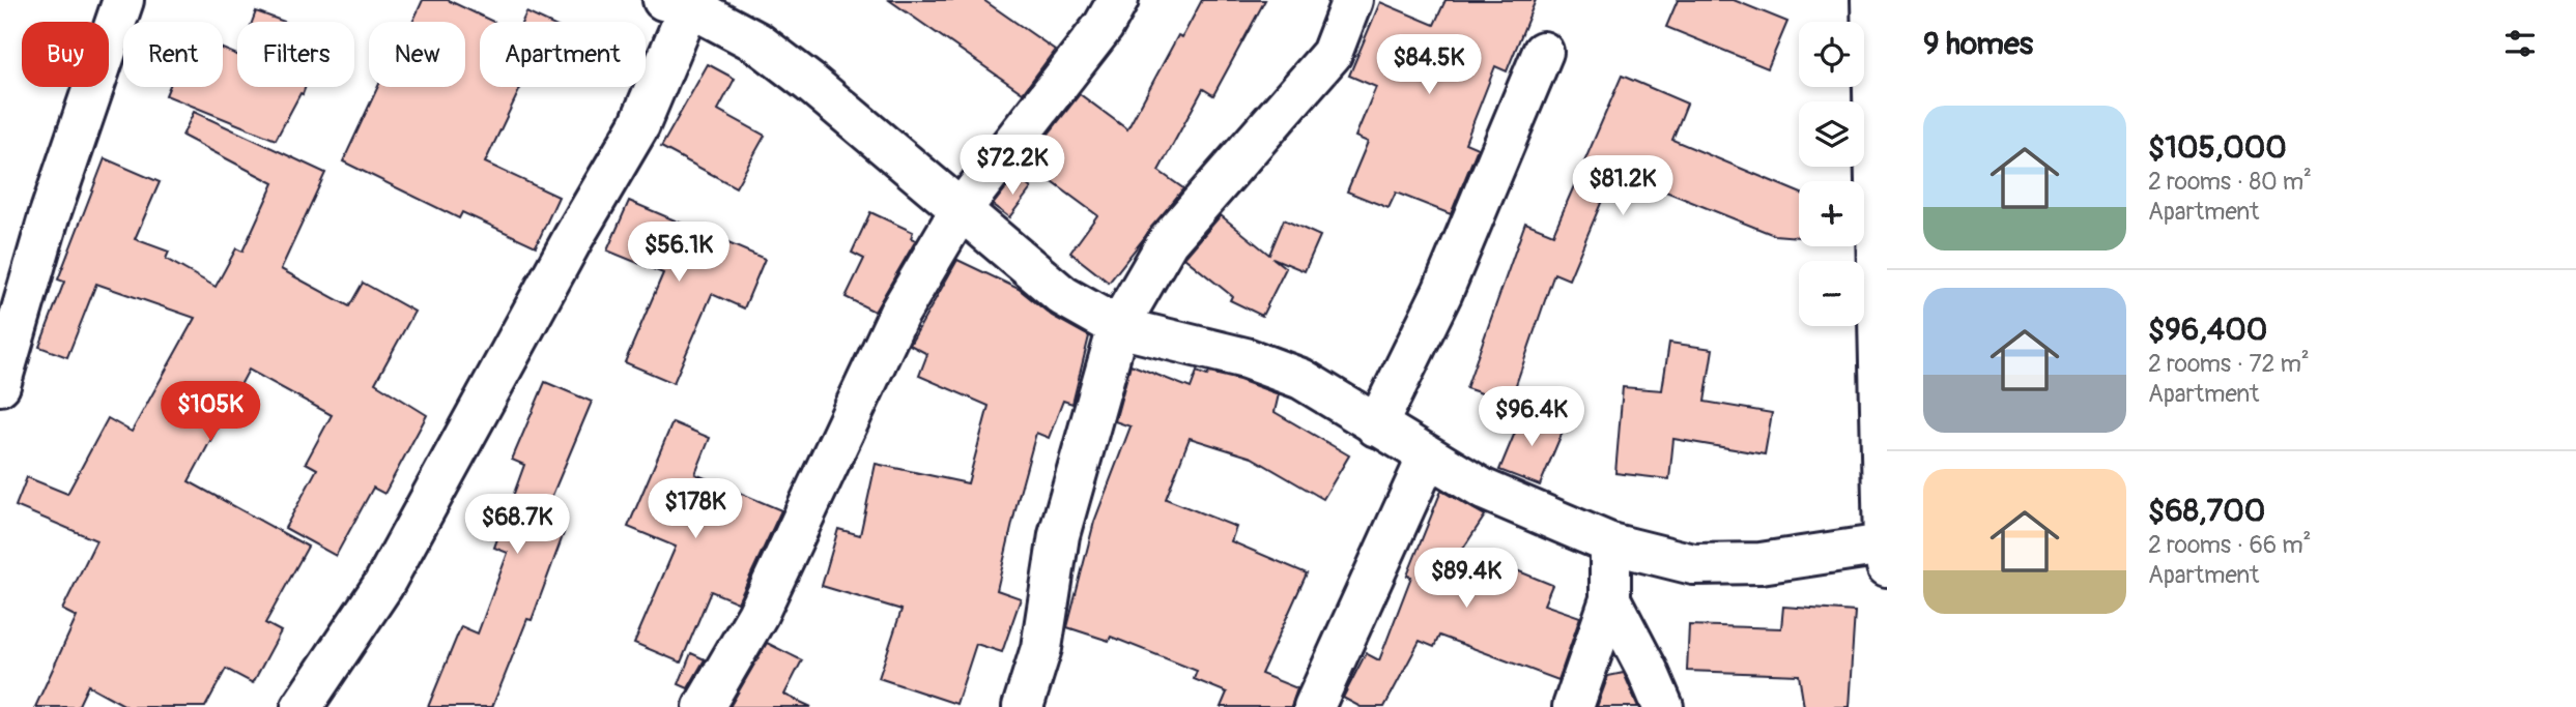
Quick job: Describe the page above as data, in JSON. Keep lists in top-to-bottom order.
{
  "page": {
    "heading": "9 homes",
    "map_buttons": ["+", "−"],
    "chip": [
      "Buy",
      "Rent",
      "Filters",
      "New",
      "Apartment"
    ],
    "price": [
      "$84.5K",
      "$72.2K",
      "$81.2K",
      "$56.1K",
      "$105K",
      "$96.4K",
      "$178K",
      "$68.7K",
      "$89.4K"
    ],
    "list": [
      {
        "name": "$105,000",
        "note": "2 rooms · 80 m² · Apartment"
      },
      {
        "name": "$96,400",
        "note": "2 rooms · 72 m² · Apartment"
      },
      {
        "name": "$68,700",
        "note": "2 rooms · 66 m² · Apartment"
      }
    ]
  }
}
